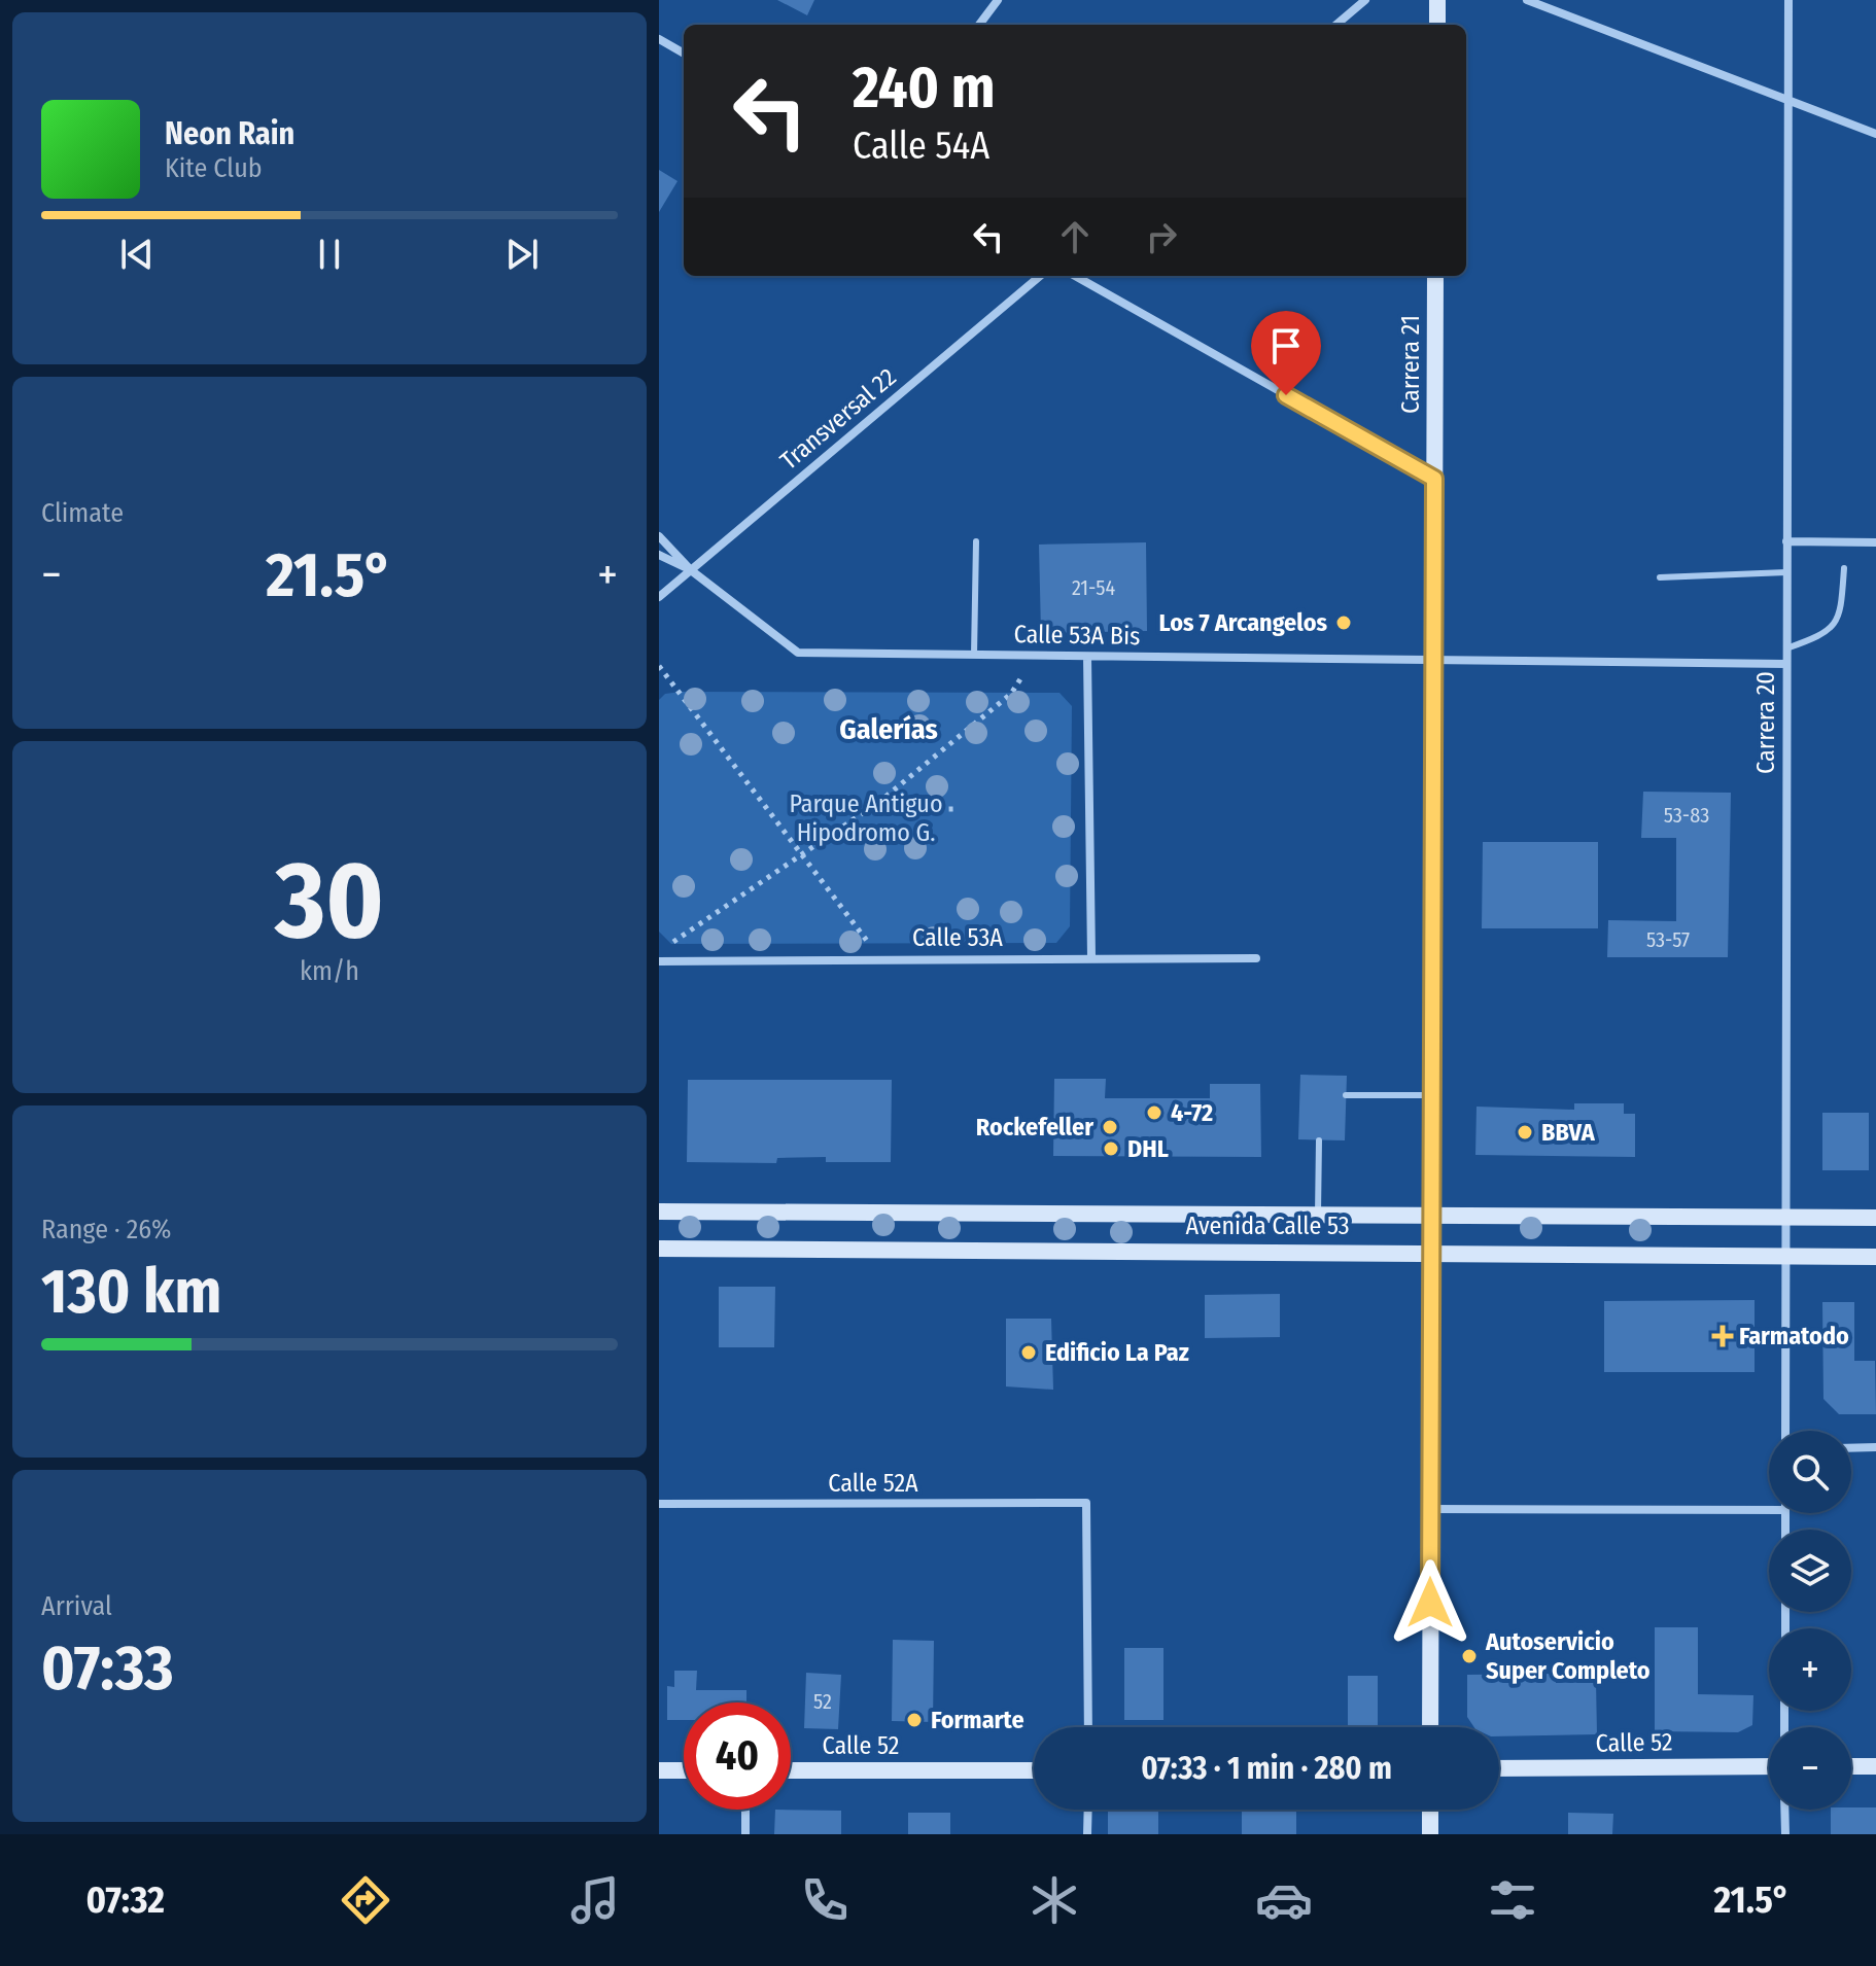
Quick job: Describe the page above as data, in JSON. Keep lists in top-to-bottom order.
{
  "streets": {
    "main road": ["Carrera 21", "Avenida Calle 53", "Calle 52"],
    "street": [
      "Transversal 22",
      "Calle 53A Bis",
      "Carrera 20",
      "Calle 53A",
      "Calle 52A"
    ]
  },
  "crossings": [
    ["Carrera 21", "Calle 53A Bis"],
    ["Carrera 21", "Avenida Calle 53"],
    ["Transversal 22", "Calle 53A Bis"],
    ["Calle 53A Bis", "Carrera 20"],
    ["Carrera 20", "Avenida Calle 53"]
  ],
  "districts": ["Galerías"],
  "parks": ["Parque Antiguo Hipodromo G."],
  "places": {
    "other": [
      "Los 7 Arcangelos",
      "4-72",
      "Rockefeller",
      "BBVA",
      "DHL",
      "Edificio La Paz",
      "Autoservicio Super Completo",
      "Formarte"
    ],
    "health": ["Farmatodo"]
  },
  "house_numbers": [
    "21-54",
    "53-83",
    "53-57",
    "52"
  ],
  "page": {
    "turn": ["240 m", "Calle 54A"],
    "song": ["Neon Rain", "Kite Club"],
    "tile": [
      "Climate",
      ["30", "km/h"],
      ["Range · 26%", "130 km"],
      ["Arrival", "07:33"]
    ],
    "heat": ["−", "21.5°", "+"],
    "map_buttons": ["+", "−"],
    "limit": "40",
    "trip": "07:33 · 1 min · 280 m",
    "tabs": ["07:32", "21.5°"]
  }
}
